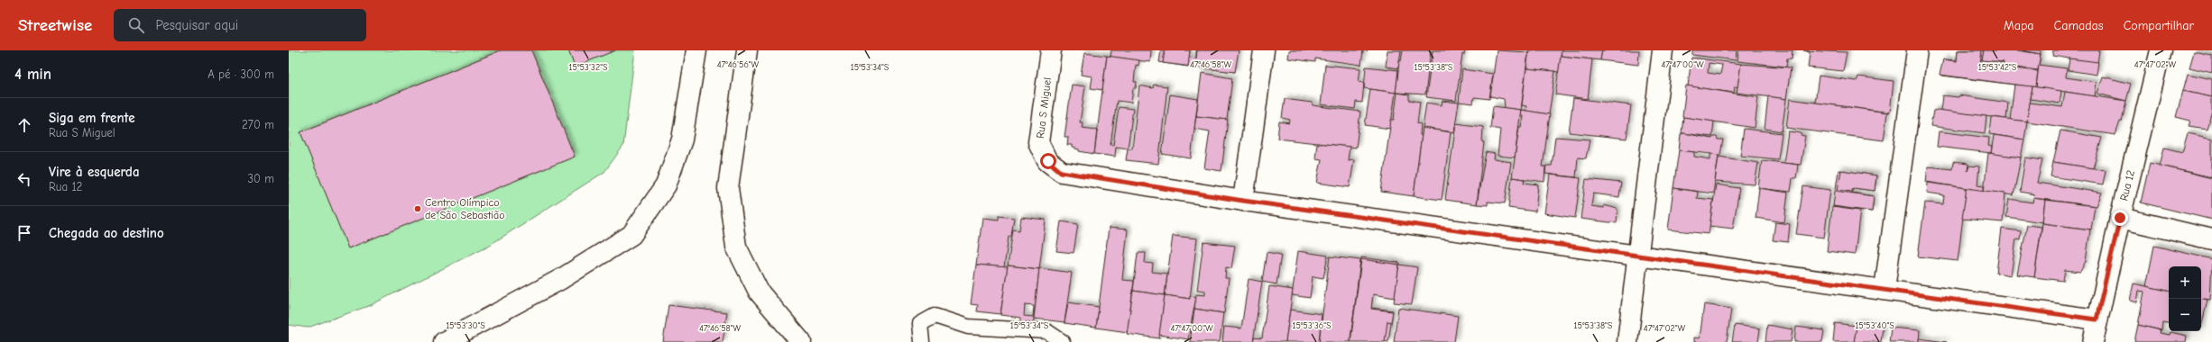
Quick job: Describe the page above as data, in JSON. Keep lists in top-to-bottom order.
{
  "streets": {
    "street": ["Rua S Miguel", "Rua 12"]
  },
  "crossings": [
    ["Rua S Miguel", "Rua 12"]
  ],
  "places": ["Centro Olímpico de São Sebastião"],
  "page": {
    "header": "Streetwise",
    "search": "Pesquisar aqui",
    "nav": ["Mapa", "Camadas", "Compartilhar"],
    "heading": ["4 min", "A pé · 300 m"],
    "list": [
      ["Siga em frente", "Rua S Miguel", "270 m"],
      ["Vire à esquerda", "Rua 12", "30 m"],
      "Chegada ao destino"
    ],
    "map_buttons": ["+", "−"]
  },
  "coordinates": [
    "47°46'56\"W",
    "47°46'58\"W",
    "47°47'00\"W",
    "47°47'02\"W",
    "15°53'32\"S",
    "15°53'34\"S",
    "15°53'38\"S",
    "15°53'42\"S",
    "15°53'30\"S",
    "15°53'36\"S",
    "15°53'40\"S"
  ]
}
